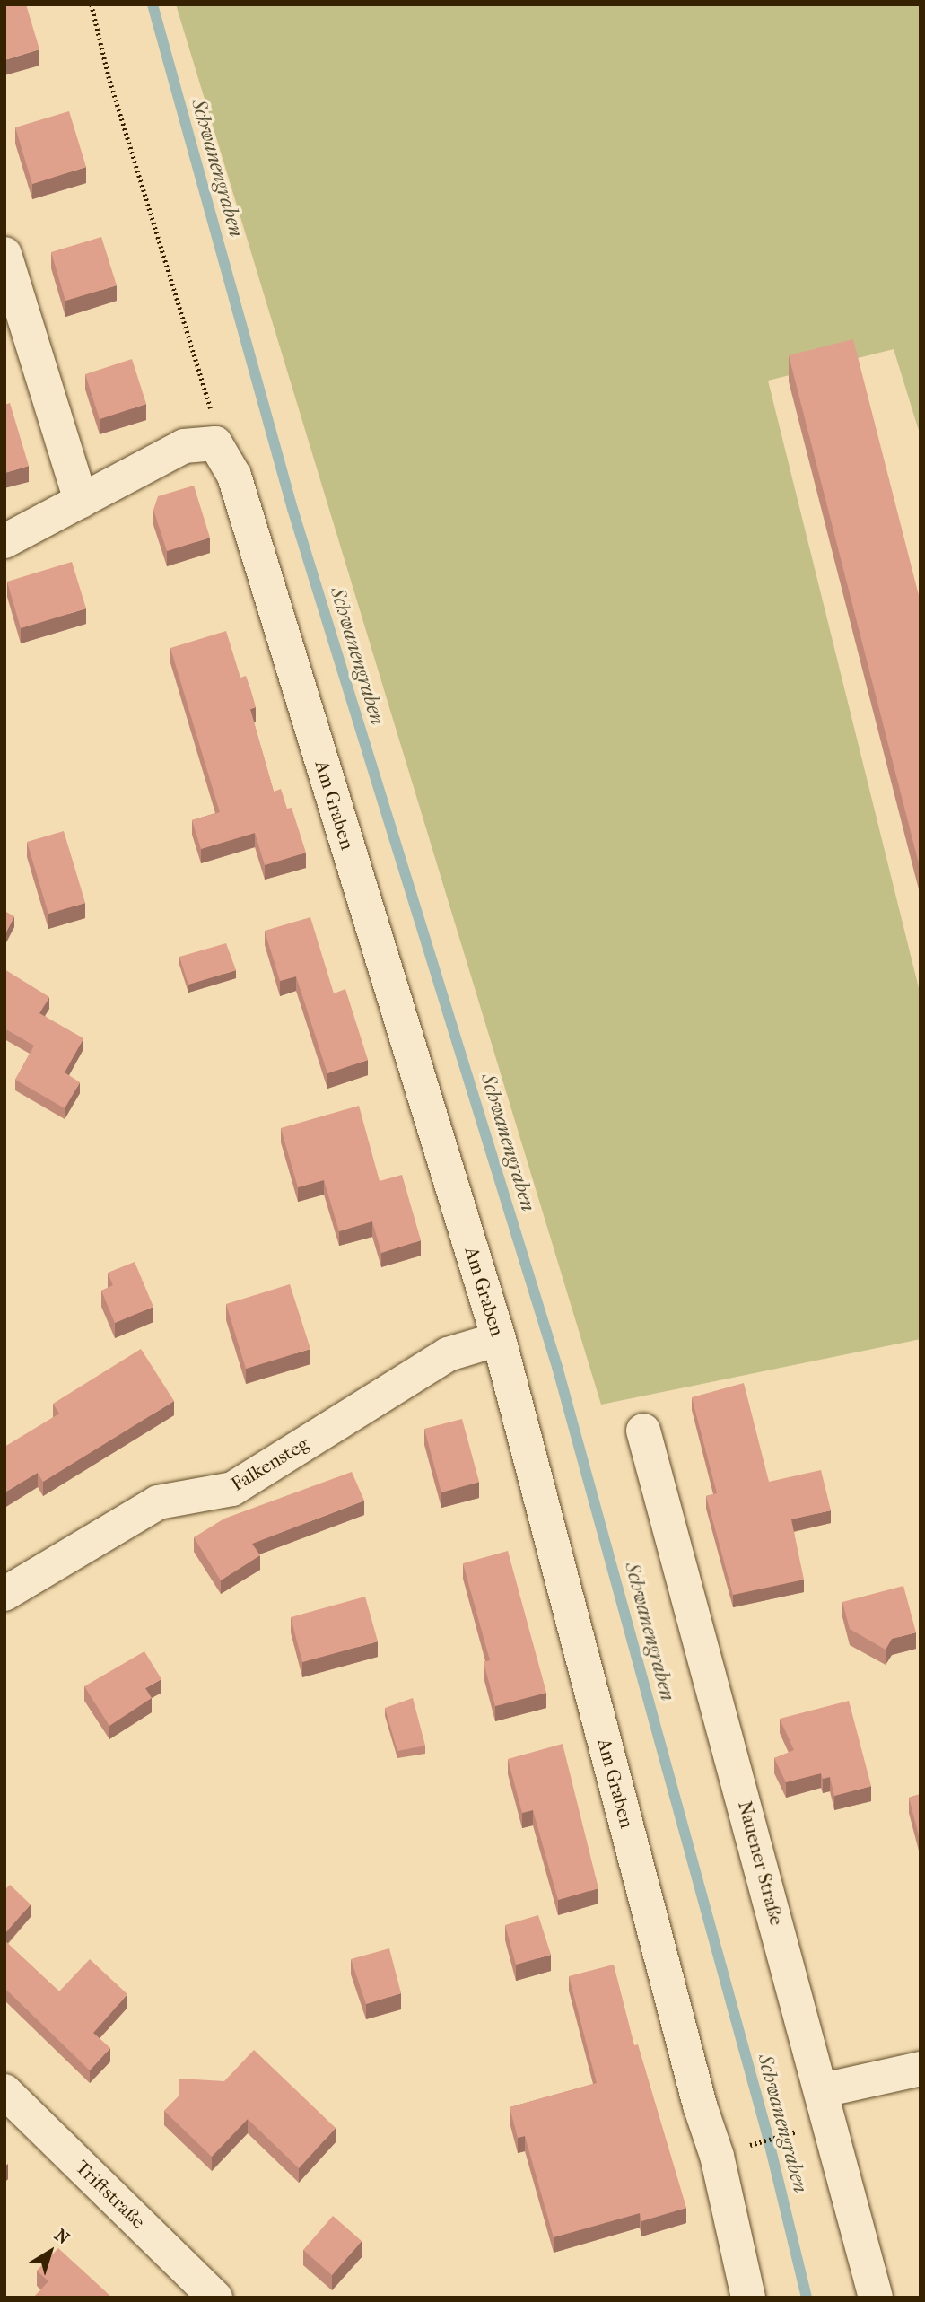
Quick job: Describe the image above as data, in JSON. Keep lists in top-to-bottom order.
{
  "streets": {
    "street": [
      "Am Graben",
      "Falkensteg",
      "Nauener Straße",
      "Triftstraße"
    ]
  },
  "crossings": [
    ["Am Graben", "Falkensteg"]
  ],
  "water": ["Schwanengraben"],
  "north": "top right"
}
